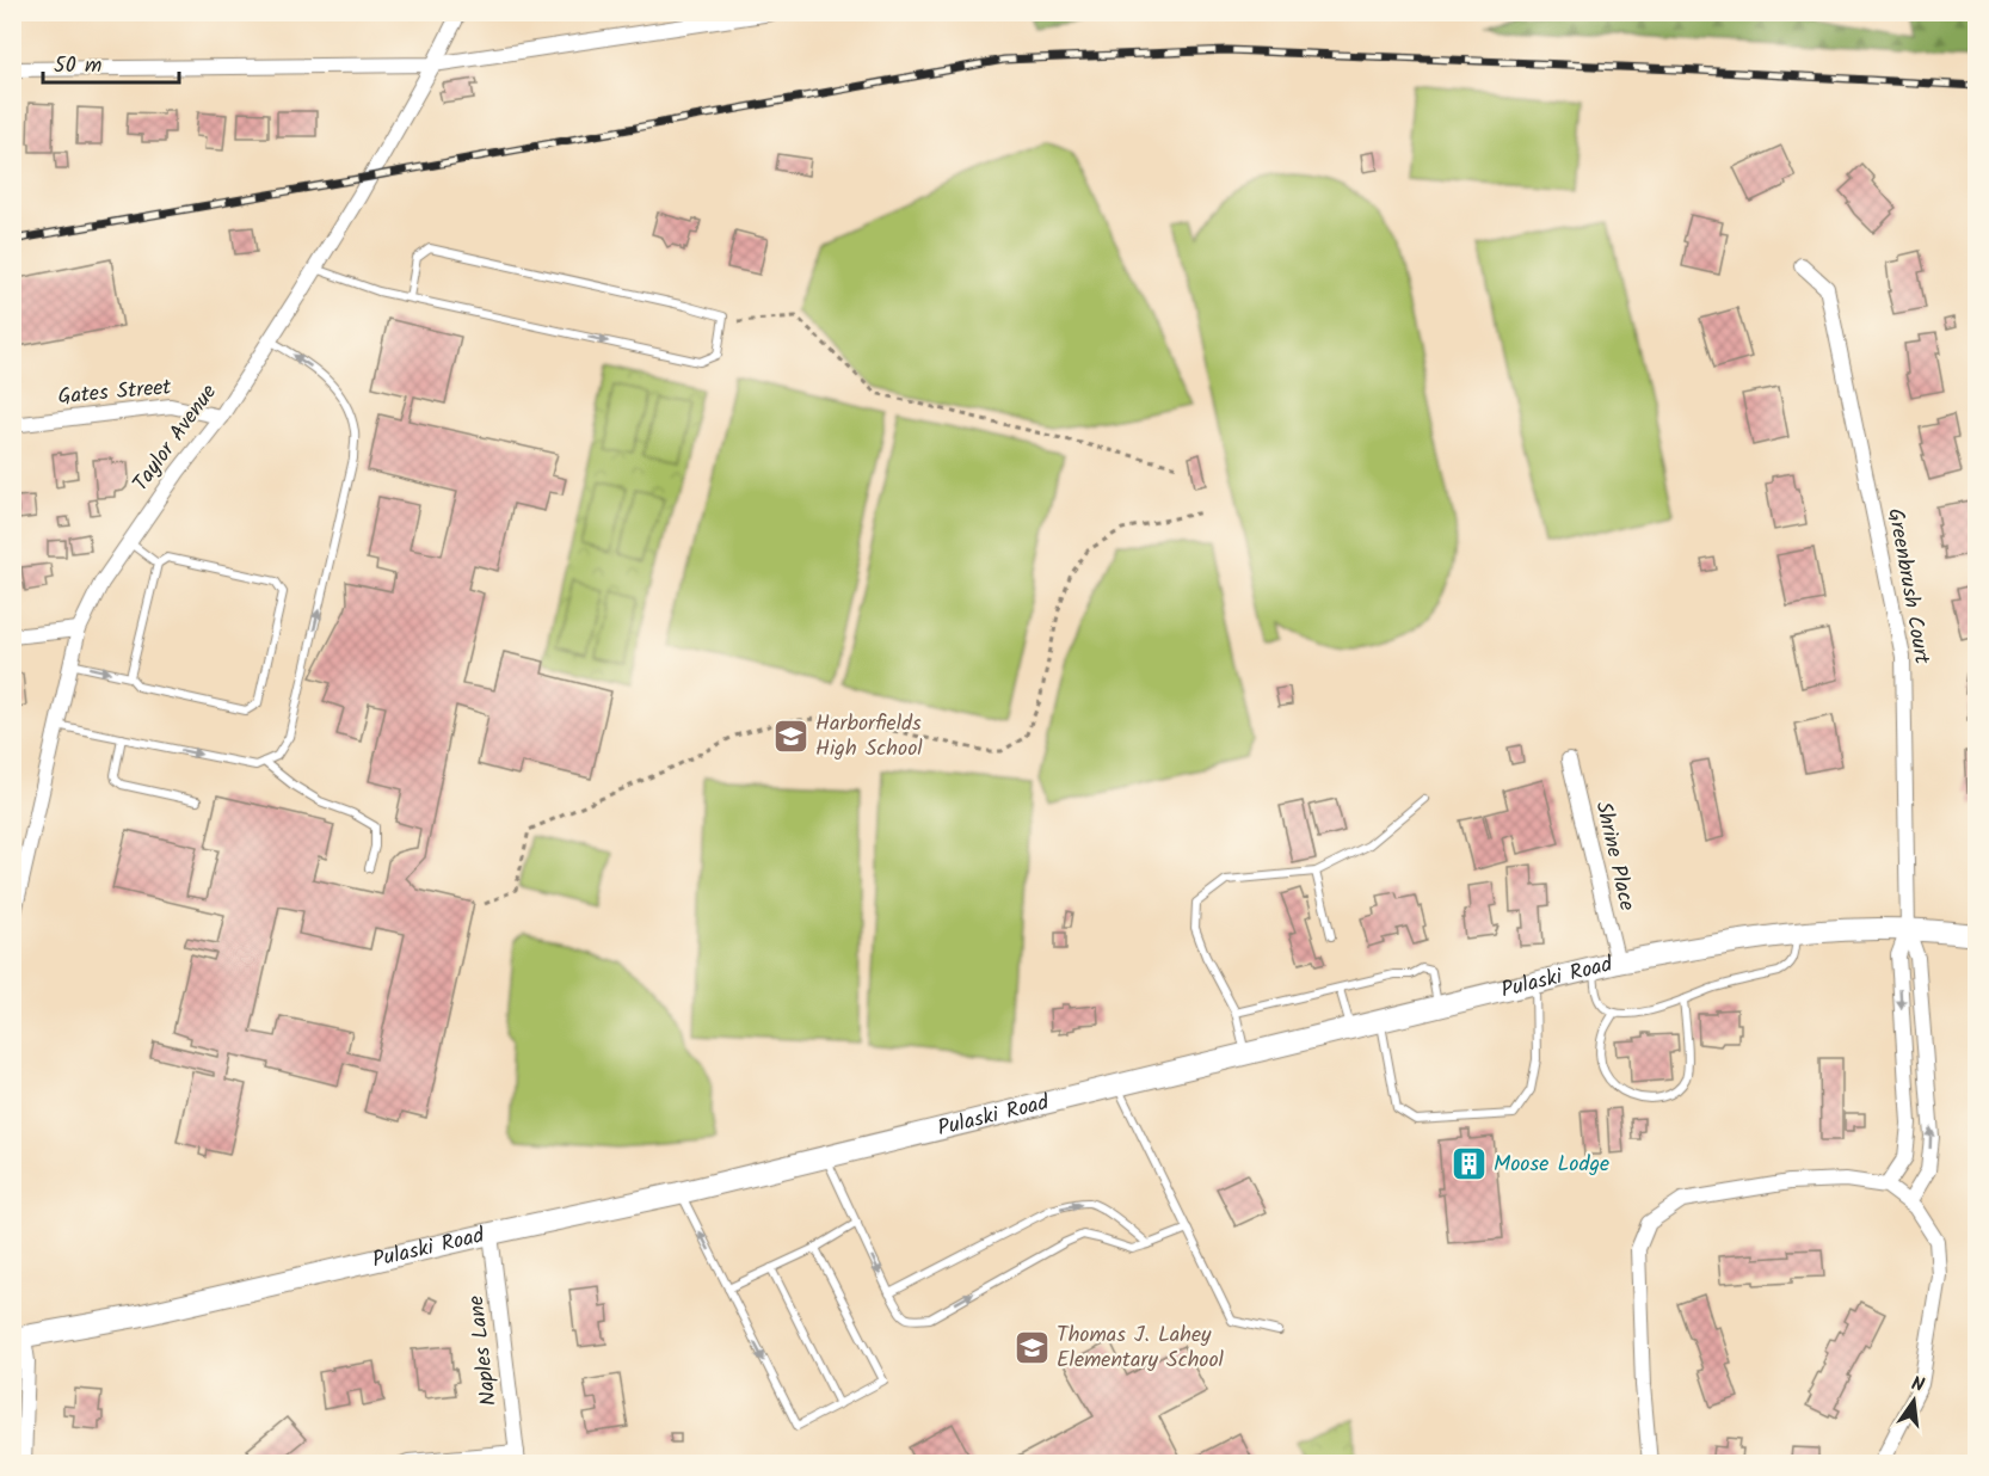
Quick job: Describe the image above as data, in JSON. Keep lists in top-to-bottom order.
{
  "streets": {
    "main road": ["Pulaski Road"],
    "street": [
      "Gates Street",
      "Taylor Avenue",
      "Greenbrush Court",
      "Shrine Place",
      "Naples Lane"
    ]
  },
  "crossings": [
    ["Gates Street", "Taylor Avenue"],
    ["Greenbrush Court", "Pulaski Road"],
    ["Shrine Place", "Pulaski Road"],
    ["Pulaski Road", "Naples Lane"]
  ],
  "places": {
    "school or university": ["Harborfields High School", "Thomas J. Lahey Elementary School"],
    "building": ["Moose Lodge"]
  },
  "scale_bar": "50 m",
  "north": "top"
}
